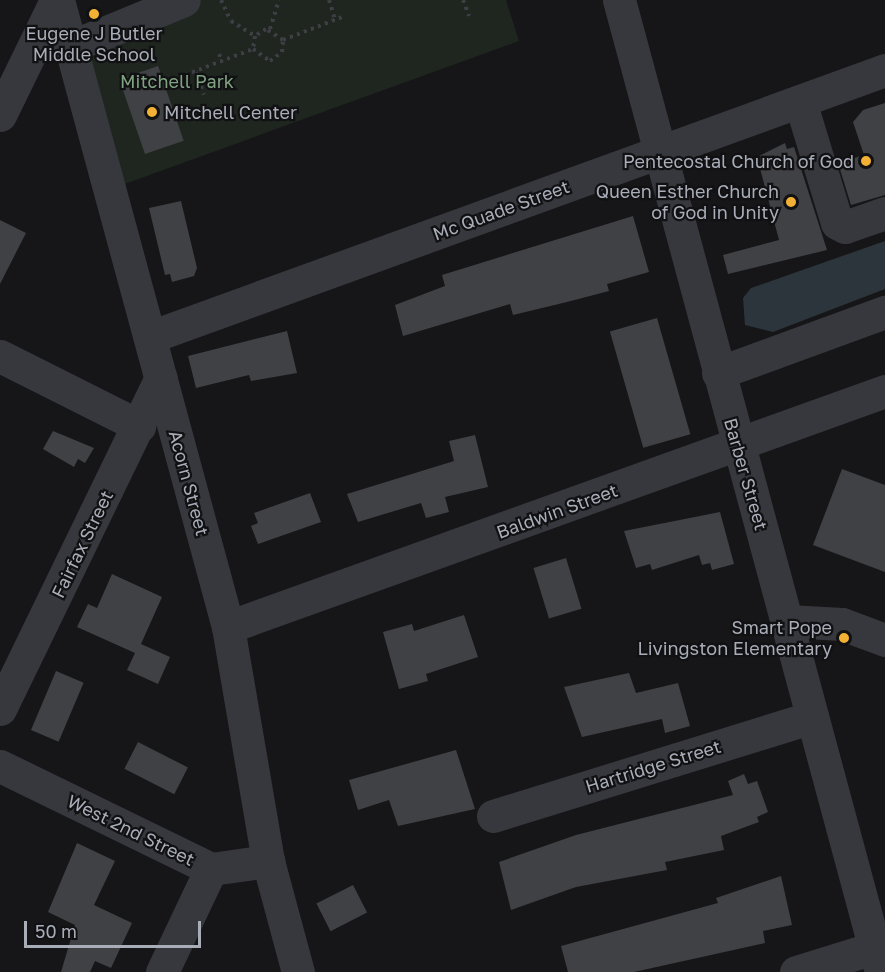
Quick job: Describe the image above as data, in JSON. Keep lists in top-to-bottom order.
{
  "streets": {
    "street": [
      "Mc Quade Street",
      "Barber Street",
      "Acorn Street",
      "Baldwin Street",
      "Fairfax Street",
      "Hartridge Street",
      "West 2nd Street"
    ]
  },
  "crossings": [
    ["Mc Quade Street", "Barber Street"],
    ["Mc Quade Street", "Acorn Street"],
    ["Barber Street", "Baldwin Street"],
    ["Barber Street", "Hartridge Street"],
    ["Acorn Street", "Baldwin Street"],
    ["Acorn Street", "Fairfax Street"],
    ["Acorn Street", "West 2nd Street"]
  ],
  "parks": ["Mitchell Park"],
  "places": [
    "Eugene J Butler Middle School",
    "Mitchell Center",
    "Pentecostal Church of God",
    "Queen Esther Church of God in Unity",
    "Smart Pope Livingston Elementary"
  ],
  "scale_bar": "50 m"
}
